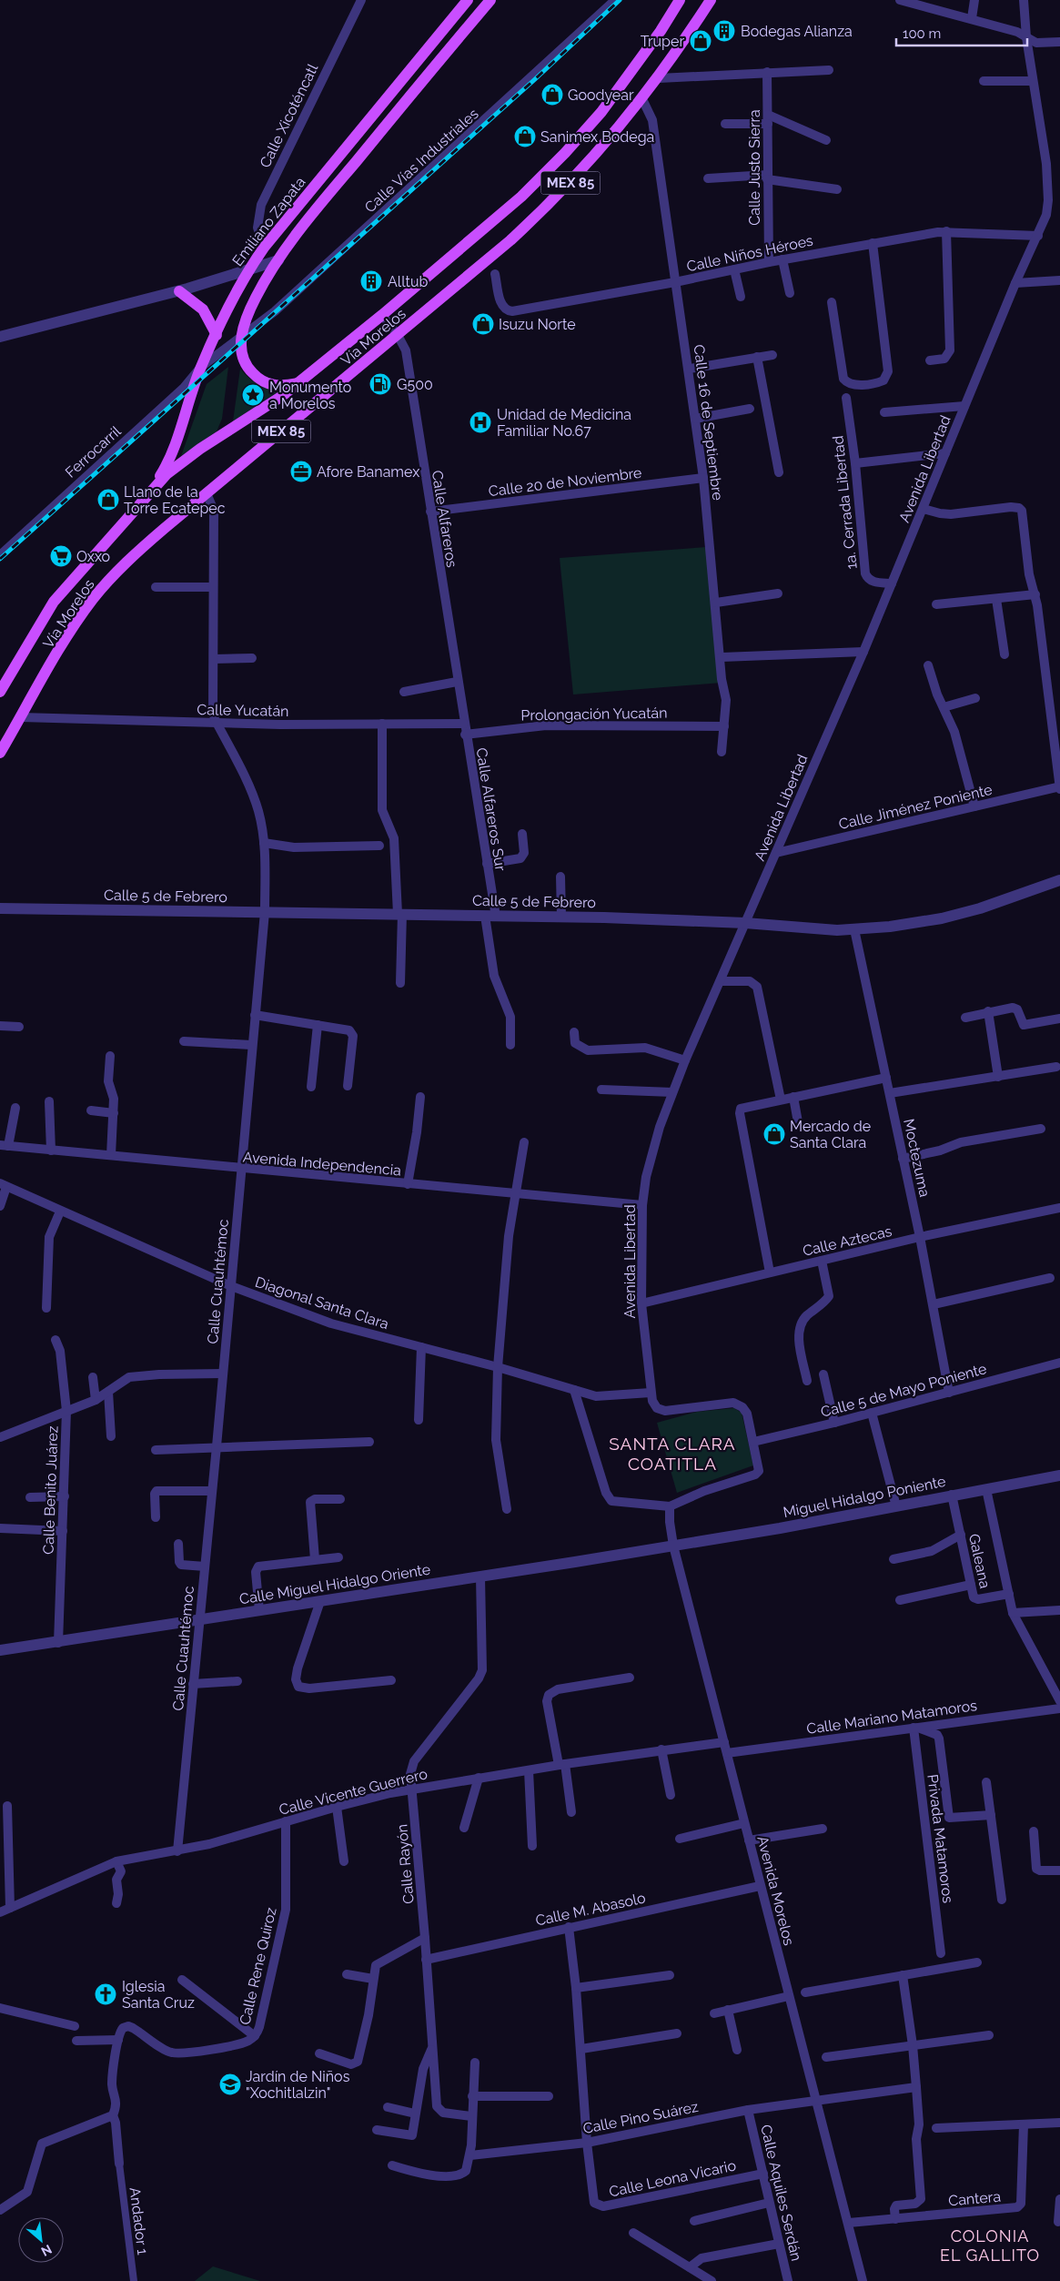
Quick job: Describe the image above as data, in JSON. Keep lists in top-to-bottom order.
{
  "streets": {
    "main road": ["MEX 85", "Emiliano Zapata", "Vía Morelos"],
    "street": [
      "Calle Xicoténcatl",
      "Calle Vías Industriales",
      "Calle Justo Sierra",
      "Calle Niños Héroes",
      "Calle 16 de Septiembre",
      "Ferrocarril",
      "Avenida Libertad",
      "Calle 20 de Noviembre",
      "1a. Cerrada Libertad",
      "Calle Alfareros",
      "Calle Yucatán",
      "Prolongación Yucatán",
      "Calle Jiménez Poniente",
      "Calle Alfareros Sur",
      "Calle 5 de Febrero",
      "Moctezuma",
      "Avenida Independencia",
      "Calle Aztecas",
      "Calle Cuauhtémoc",
      "Diagonal Santa Clara",
      "Calle 5 de Mayo Poniente",
      "Calle Benito Juárez",
      "Miguel Hidalgo Poniente",
      "Galeana",
      "Calle Miguel Hidalgo Oriente",
      "Calle Mariano Matamoros",
      "Calle Vicente Guerrero",
      "Privada Matamoros",
      "Calle Rayón",
      "Avenida Morelos",
      "Calle M. Abasolo",
      "Calle Rene Quiroz",
      "Calle Pino Suárez",
      "Calle Leona Vicario",
      "Calle Aquiles Serdán",
      "Cantera",
      "Andador 1"
    ]
  },
  "crossings": [
    ["Calle Xicoténcatl", "Emiliano Zapata"],
    ["Calle Vías Industriales", "Emiliano Zapata"],
    ["Calle Vías Industriales", "Ferrocarril"],
    ["Calle Justo Sierra", "Calle Niños Héroes"],
    ["Emiliano Zapata", "Vía Morelos"],
    ["Emiliano Zapata", "Ferrocarril"],
    ["Calle Niños Héroes", "Calle 16 de Septiembre"],
    ["Calle Niños Héroes", "Avenida Libertad"],
    ["Vía Morelos", "Calle 16 de Septiembre"],
    ["Vía Morelos", "Calle Alfareros"],
    ["Vía Morelos", "Calle Yucatán"],
    ["Vía Morelos", "Calle Cuauhtémoc"],
    ["Calle 16 de Septiembre", "Calle 20 de Noviembre"],
    ["Calle 16 de Septiembre", "Prolongación Yucatán"],
    ["Avenida Libertad", "1a. Cerrada Libertad"],
    ["Avenida Libertad", "Calle Jiménez Poniente"],
    ["Avenida Libertad", "Calle 5 de Febrero"],
    ["Avenida Libertad", "Avenida Independencia"],
    ["Avenida Libertad", "Calle Aztecas"],
    ["Avenida Libertad", "Diagonal Santa Clara"],
    ["Avenida Libertad", "Calle 5 de Mayo Poniente"],
    ["Calle 20 de Noviembre", "Calle Alfareros"],
    ["Calle Alfareros", "Calle Yucatán"],
    ["Calle Alfareros", "Prolongación Yucatán"],
    ["Calle Alfareros", "Calle Alfareros Sur"],
    ["Calle Yucatán", "Calle Cuauhtémoc"],
    ["Prolongación Yucatán", "Calle Alfareros Sur"],
    ["Calle Alfareros Sur", "Calle 5 de Febrero"],
    ["Calle 5 de Febrero", "Moctezuma"],
    ["Calle 5 de Febrero", "Calle Cuauhtémoc"],
    ["Moctezuma", "Calle Aztecas"],
    ["Moctezuma", "Calle 5 de Mayo Poniente"],
    ["Avenida Independencia", "Calle Cuauhtémoc"],
    ["Calle Cuauhtémoc", "Diagonal Santa Clara"],
    ["Calle Cuauhtémoc", "Calle Miguel Hidalgo Oriente"],
    ["Calle Cuauhtémoc", "Calle Vicente Guerrero"],
    ["Calle Benito Juárez", "Calle Miguel Hidalgo Oriente"],
    ["Miguel Hidalgo Poniente", "Galeana"],
    ["Miguel Hidalgo Poniente", "Calle Miguel Hidalgo Oriente"],
    ["Miguel Hidalgo Poniente", "Avenida Morelos"],
    ["Calle Miguel Hidalgo Oriente", "Calle Rayón"],
    ["Calle Miguel Hidalgo Oriente", "Avenida Morelos"],
    ["Calle Mariano Matamoros", "Privada Matamoros"],
    ["Calle Mariano Matamoros", "Avenida Morelos"],
    ["Calle Vicente Guerrero", "Calle Rayón"],
    ["Calle Vicente Guerrero", "Avenida Morelos"],
    ["Calle Vicente Guerrero", "Calle Rene Quiroz"],
    ["Calle Rayón", "Calle M. Abasolo"],
    ["Avenida Morelos", "Calle M. Abasolo"],
    ["Avenida Morelos", "Calle Pino Suárez"],
    ["Avenida Morelos", "Cantera"],
    ["Calle Pino Suárez", "Calle Leona Vicario"],
    ["Calle Pino Suárez", "Calle Aquiles Serdán"],
    ["Calle Leona Vicario", "Calle Aquiles Serdán"]
  ],
  "districts": ["SANTA CLARA COATITLA", "COLONIA EL GALLITO"],
  "places": {
    "building": ["Bodegas Alianza", "Alltub"],
    "shop": [
      "Truper",
      "Goodyear",
      "Sanimex Bodega",
      "Isuzu Norte",
      "Llano de la Torre Ecatepec",
      "Mercado de Santa Clara"
    ],
    "fuel station": ["G500"],
    "place": ["Monumento a Morelos"],
    "hospital": ["Unidad de Medicina Familiar No.67"],
    "office": ["Afore Banamex"],
    "supermarket": ["Oxxo"],
    "church": ["Iglesia Santa Cruz"],
    "school or university": ["Jardín de Niños \"Xochitlalzin\""]
  },
  "scale_bar": "100 m",
  "north": "bottom right"
}
